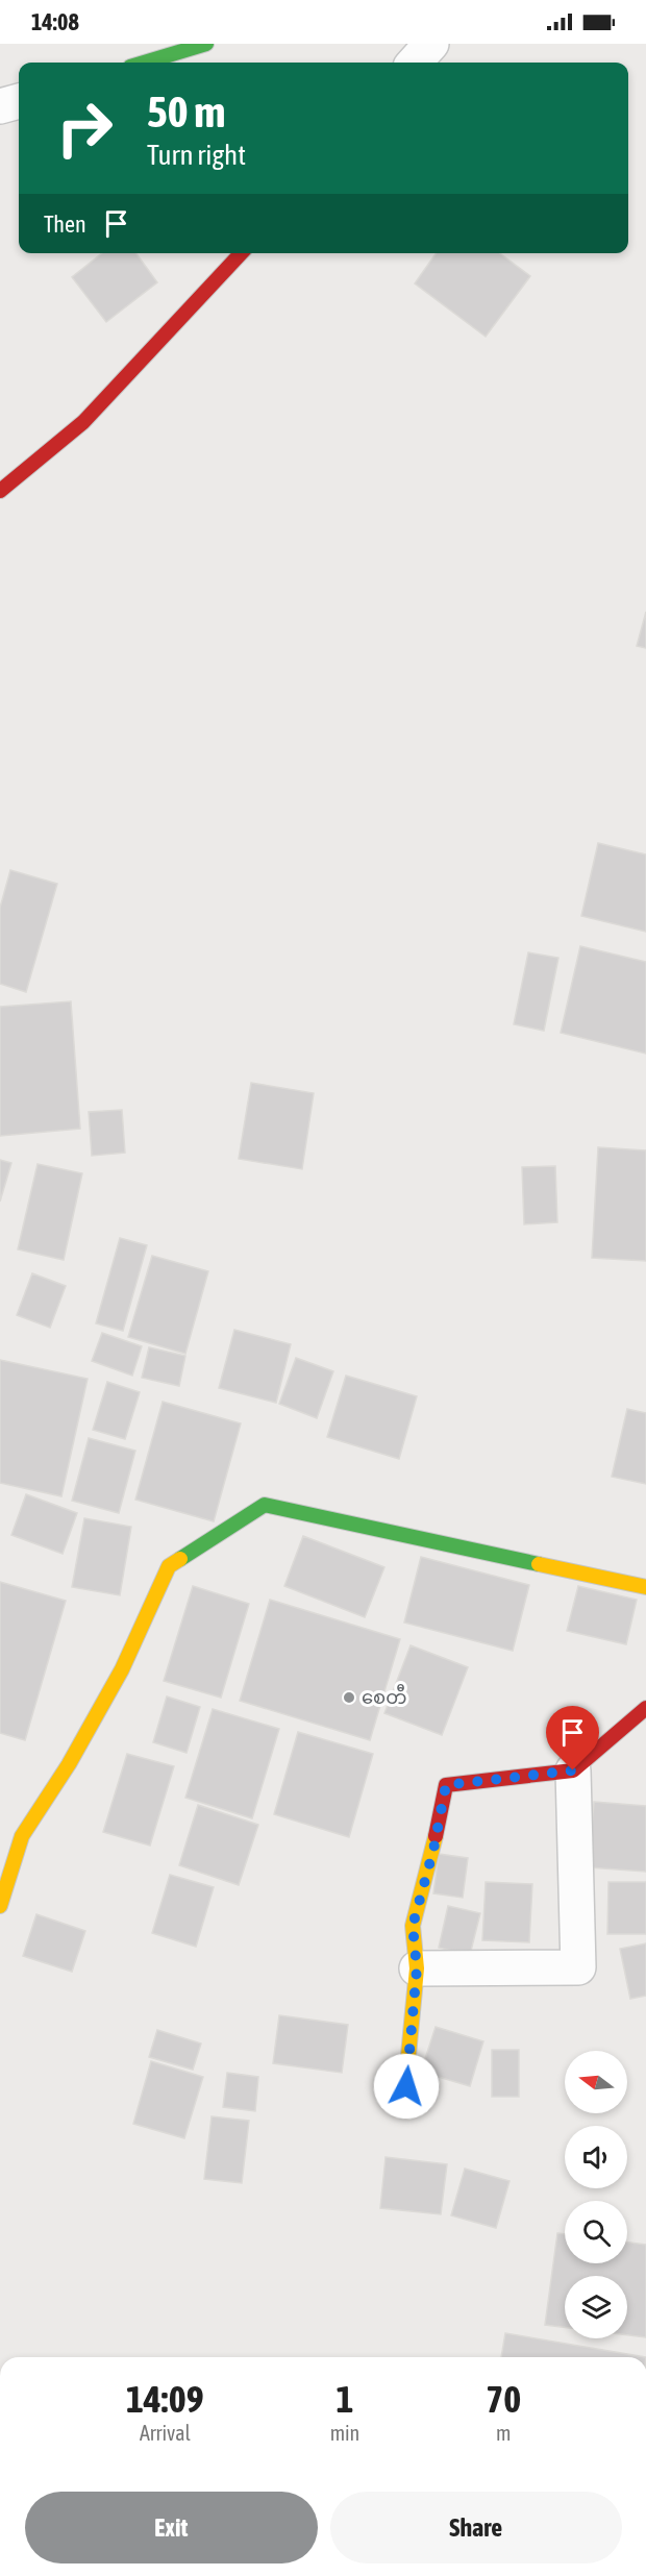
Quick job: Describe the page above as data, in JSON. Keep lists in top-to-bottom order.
{
  "places": ["စေတီ"],
  "north": "left",
  "page": {
    "status": "14:08",
    "turn": ["50 m", "Turn right"],
    "then": "Then",
    "eta": [
      "14:09",
      "Arrival",
      "1",
      "min",
      "70",
      "m"
    ],
    "buttons": ["Exit", "Share"]
  }
}
